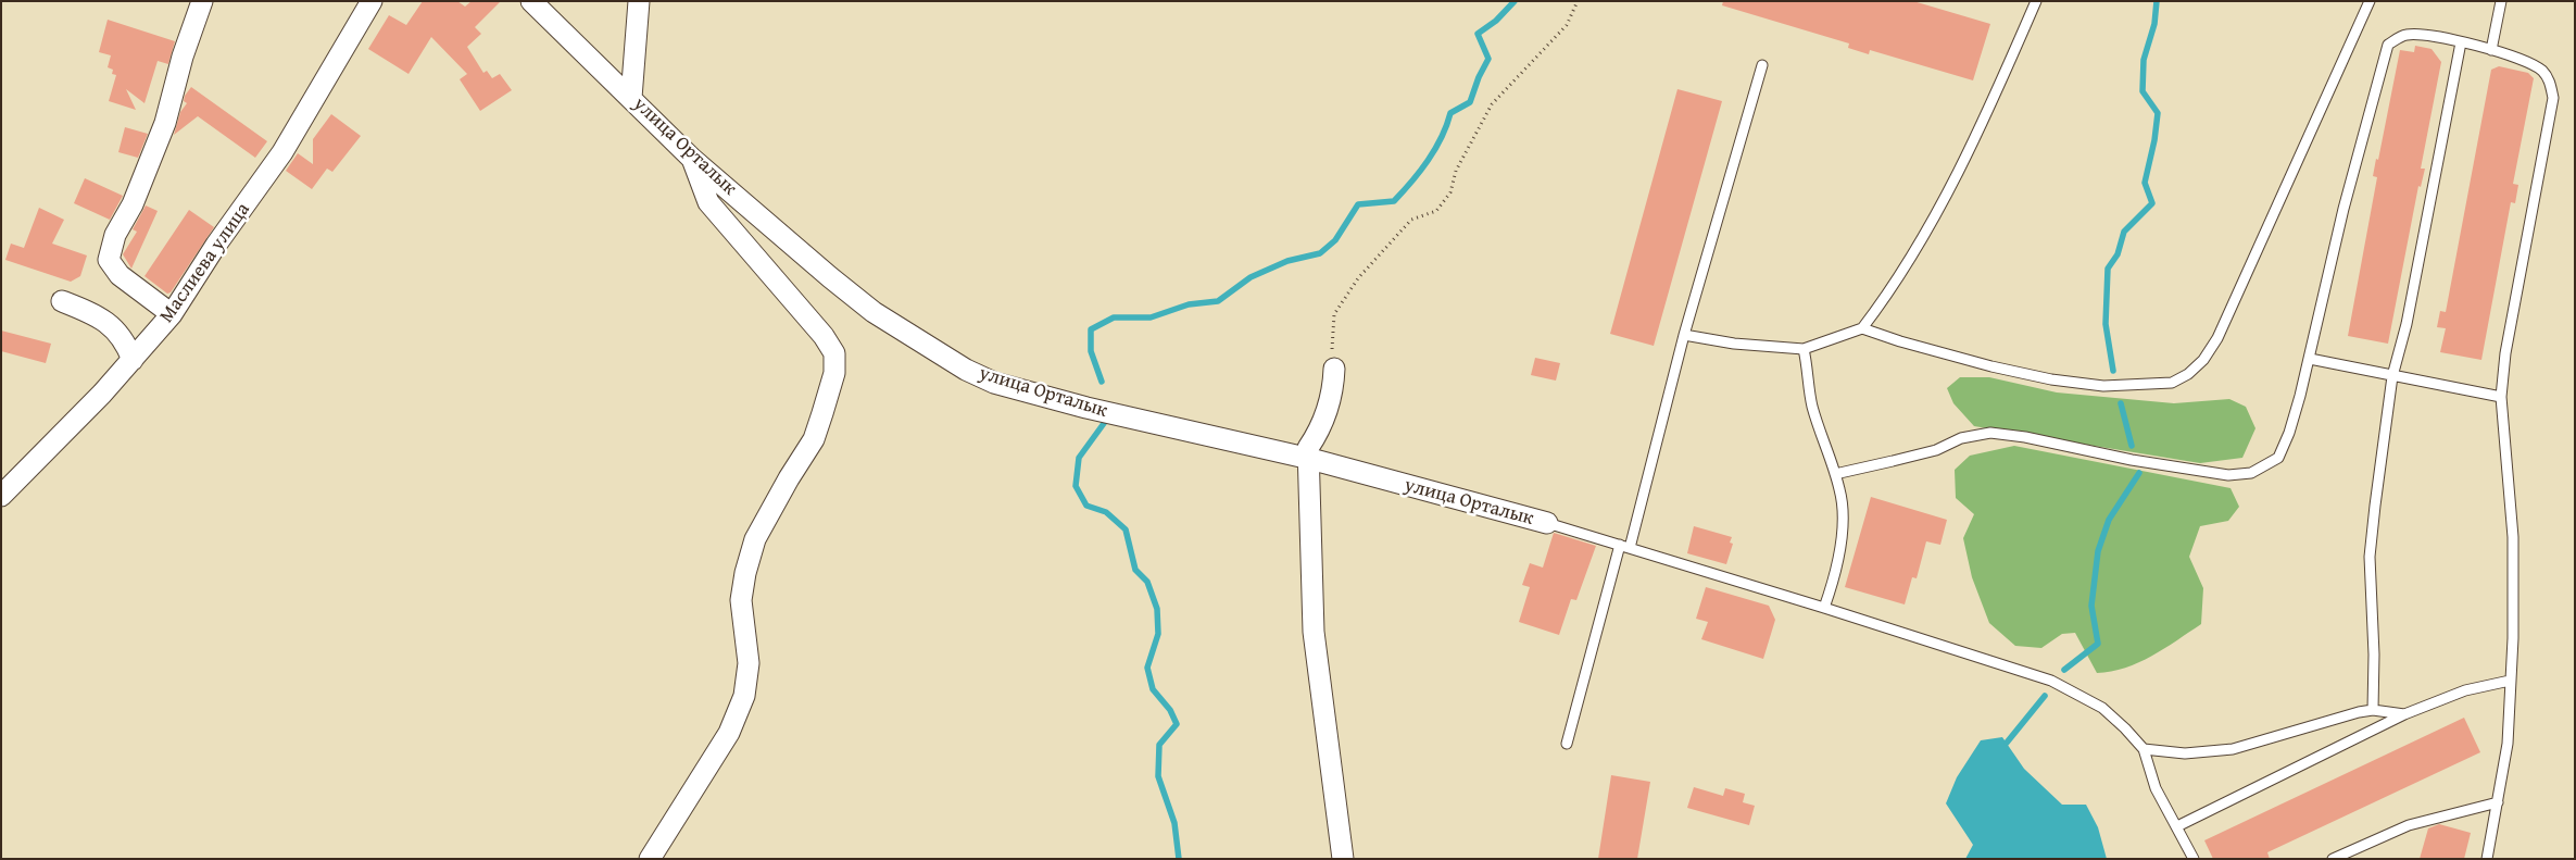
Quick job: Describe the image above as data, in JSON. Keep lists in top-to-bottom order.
{
  "streets": {
    "street": ["улица Орталык", "Маслиева улица"]
  }
}
